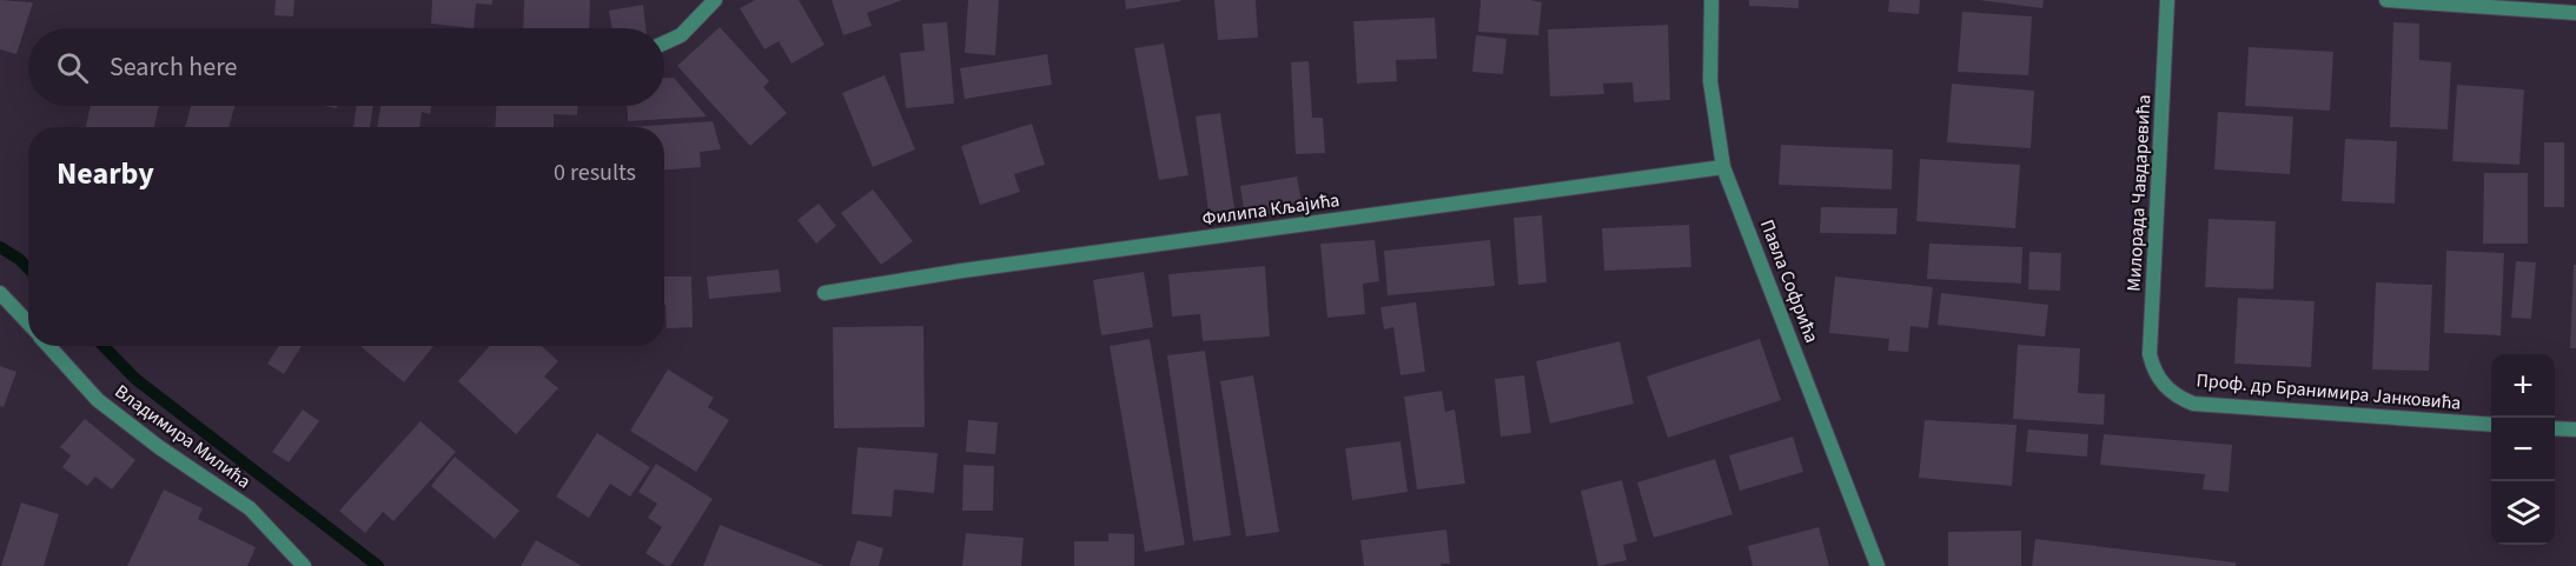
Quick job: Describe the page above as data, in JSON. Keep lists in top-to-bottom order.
{
  "streets": {
    "street": [
      "Милорада Чавдаревића",
      "Филипа Кљајића",
      "Павла Софрића",
      "Проф. др Бранимира Јанковића",
      "Владимира Милића"
    ]
  },
  "crossings": [
    ["Милорада Чавдаревића", "Проф. др Бранимира Јанковића"],
    ["Филипа Кљајића", "Павла Софрића"]
  ],
  "page": {
    "search": "Search here",
    "heading": ["Nearby", "0 results"],
    "map_buttons": ["+", "−"]
  }
}
